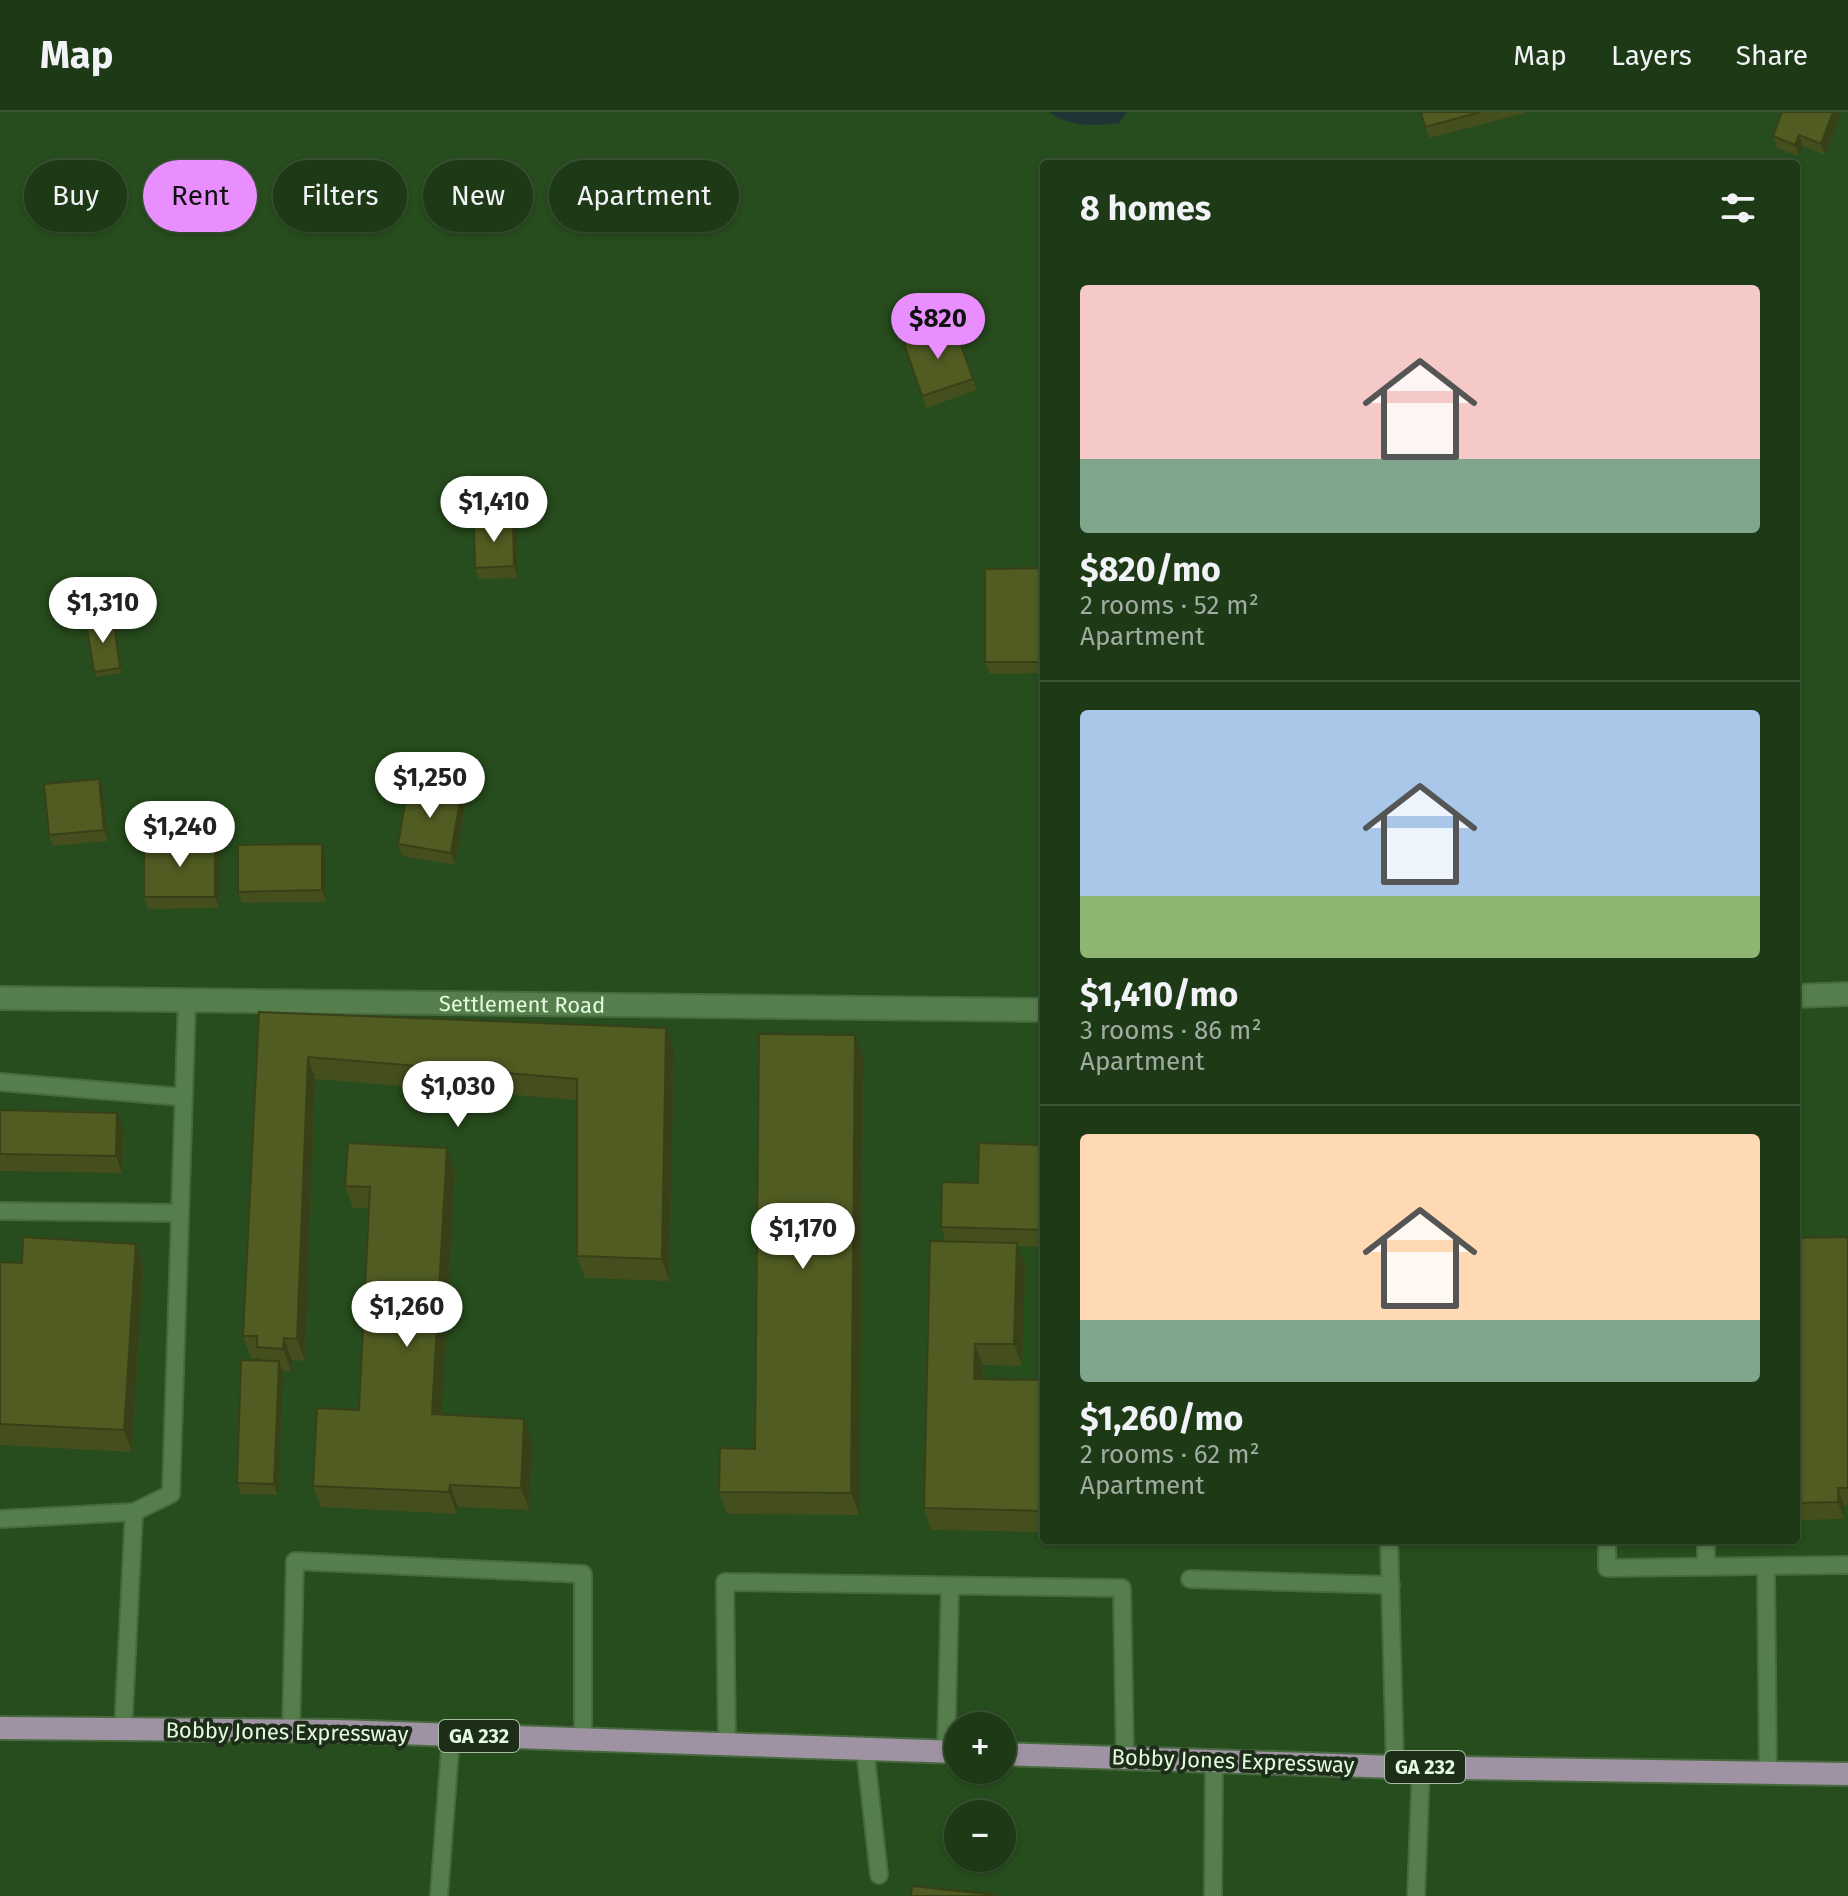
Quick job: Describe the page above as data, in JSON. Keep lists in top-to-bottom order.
{
  "streets": {
    "main road": ["Bobby Jones Expressway", "GA 232"],
    "street": ["Settlement Road"]
  },
  "page": {
    "header": "Map",
    "nav": ["Map", "Layers", "Share"],
    "chip": [
      "Buy",
      "Rent",
      "Filters",
      "New",
      "Apartment"
    ],
    "heading": "8 homes",
    "list": [
      {
        "name": "$820/mo",
        "note": "2 rooms · 52 m² · Apartment"
      },
      {
        "name": "$1,410/mo",
        "note": "3 rooms · 86 m² · Apartment"
      },
      {
        "name": "$1,260/mo",
        "note": "2 rooms · 62 m² · Apartment"
      }
    ],
    "price": [
      "$820",
      "$1,410",
      "$1,310",
      "$1,250",
      "$1,240",
      "$1,030",
      "$1,170",
      "$1,260"
    ],
    "map_buttons": ["+", "−"]
  }
}
